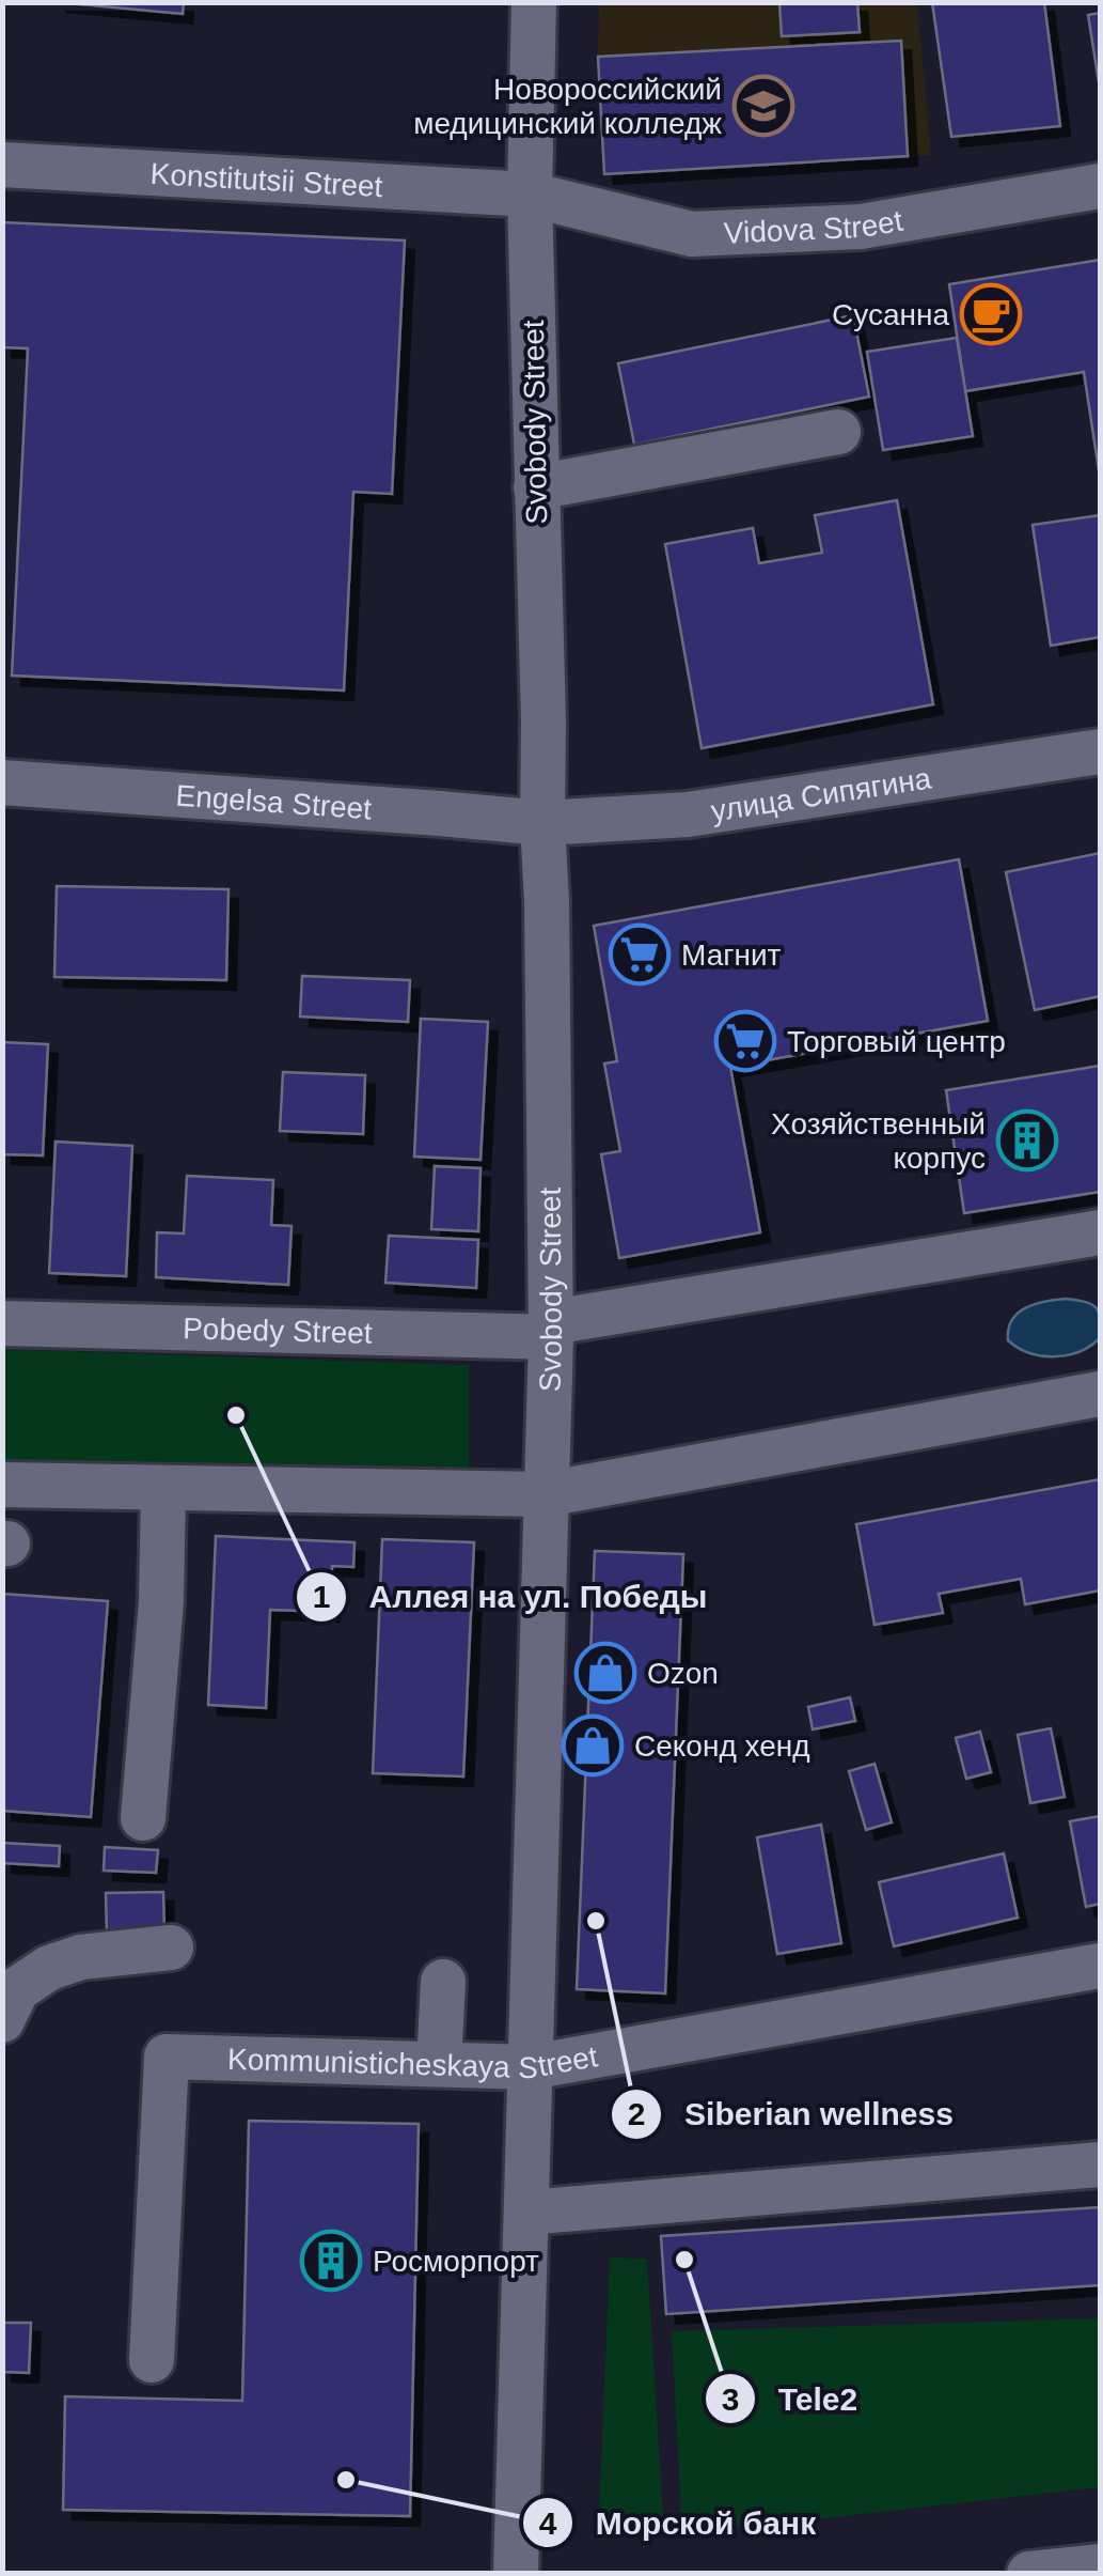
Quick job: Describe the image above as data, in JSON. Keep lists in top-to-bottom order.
{
  "streets": {
    "street": [
      "Konstitutsii Street",
      "Vidova Street",
      "Svobody Street",
      "улица Сипягина",
      "Engelsa Street",
      "Pobedy Street",
      "Kommunisticheskaya Street"
    ]
  },
  "crossings": [
    ["Konstitutsii Street", "Vidova Street"],
    ["Konstitutsii Street", "Svobody Street"],
    ["Vidova Street", "Svobody Street"],
    ["Svobody Street", "улица Сипягина"],
    ["Svobody Street", "Engelsa Street"],
    ["Svobody Street", "Pobedy Street"],
    ["Svobody Street", "Kommunisticheskaya Street"],
    ["улица Сипягина", "Engelsa Street"]
  ],
  "places": {
    "school or university": ["Новороссийский медицинский колледж"],
    "cafe": ["Сусанна"],
    "supermarket": ["Магнит", "Торговый центр"],
    "building": ["Хозяйственный корпус", "Росморпорт"],
    "other": [
      "Аллея на ул. Победы",
      "Siberian wellness",
      "Tele2",
      "Морской банк"
    ],
    "shop": ["Ozon", "Секонд хенд"]
  }
}
